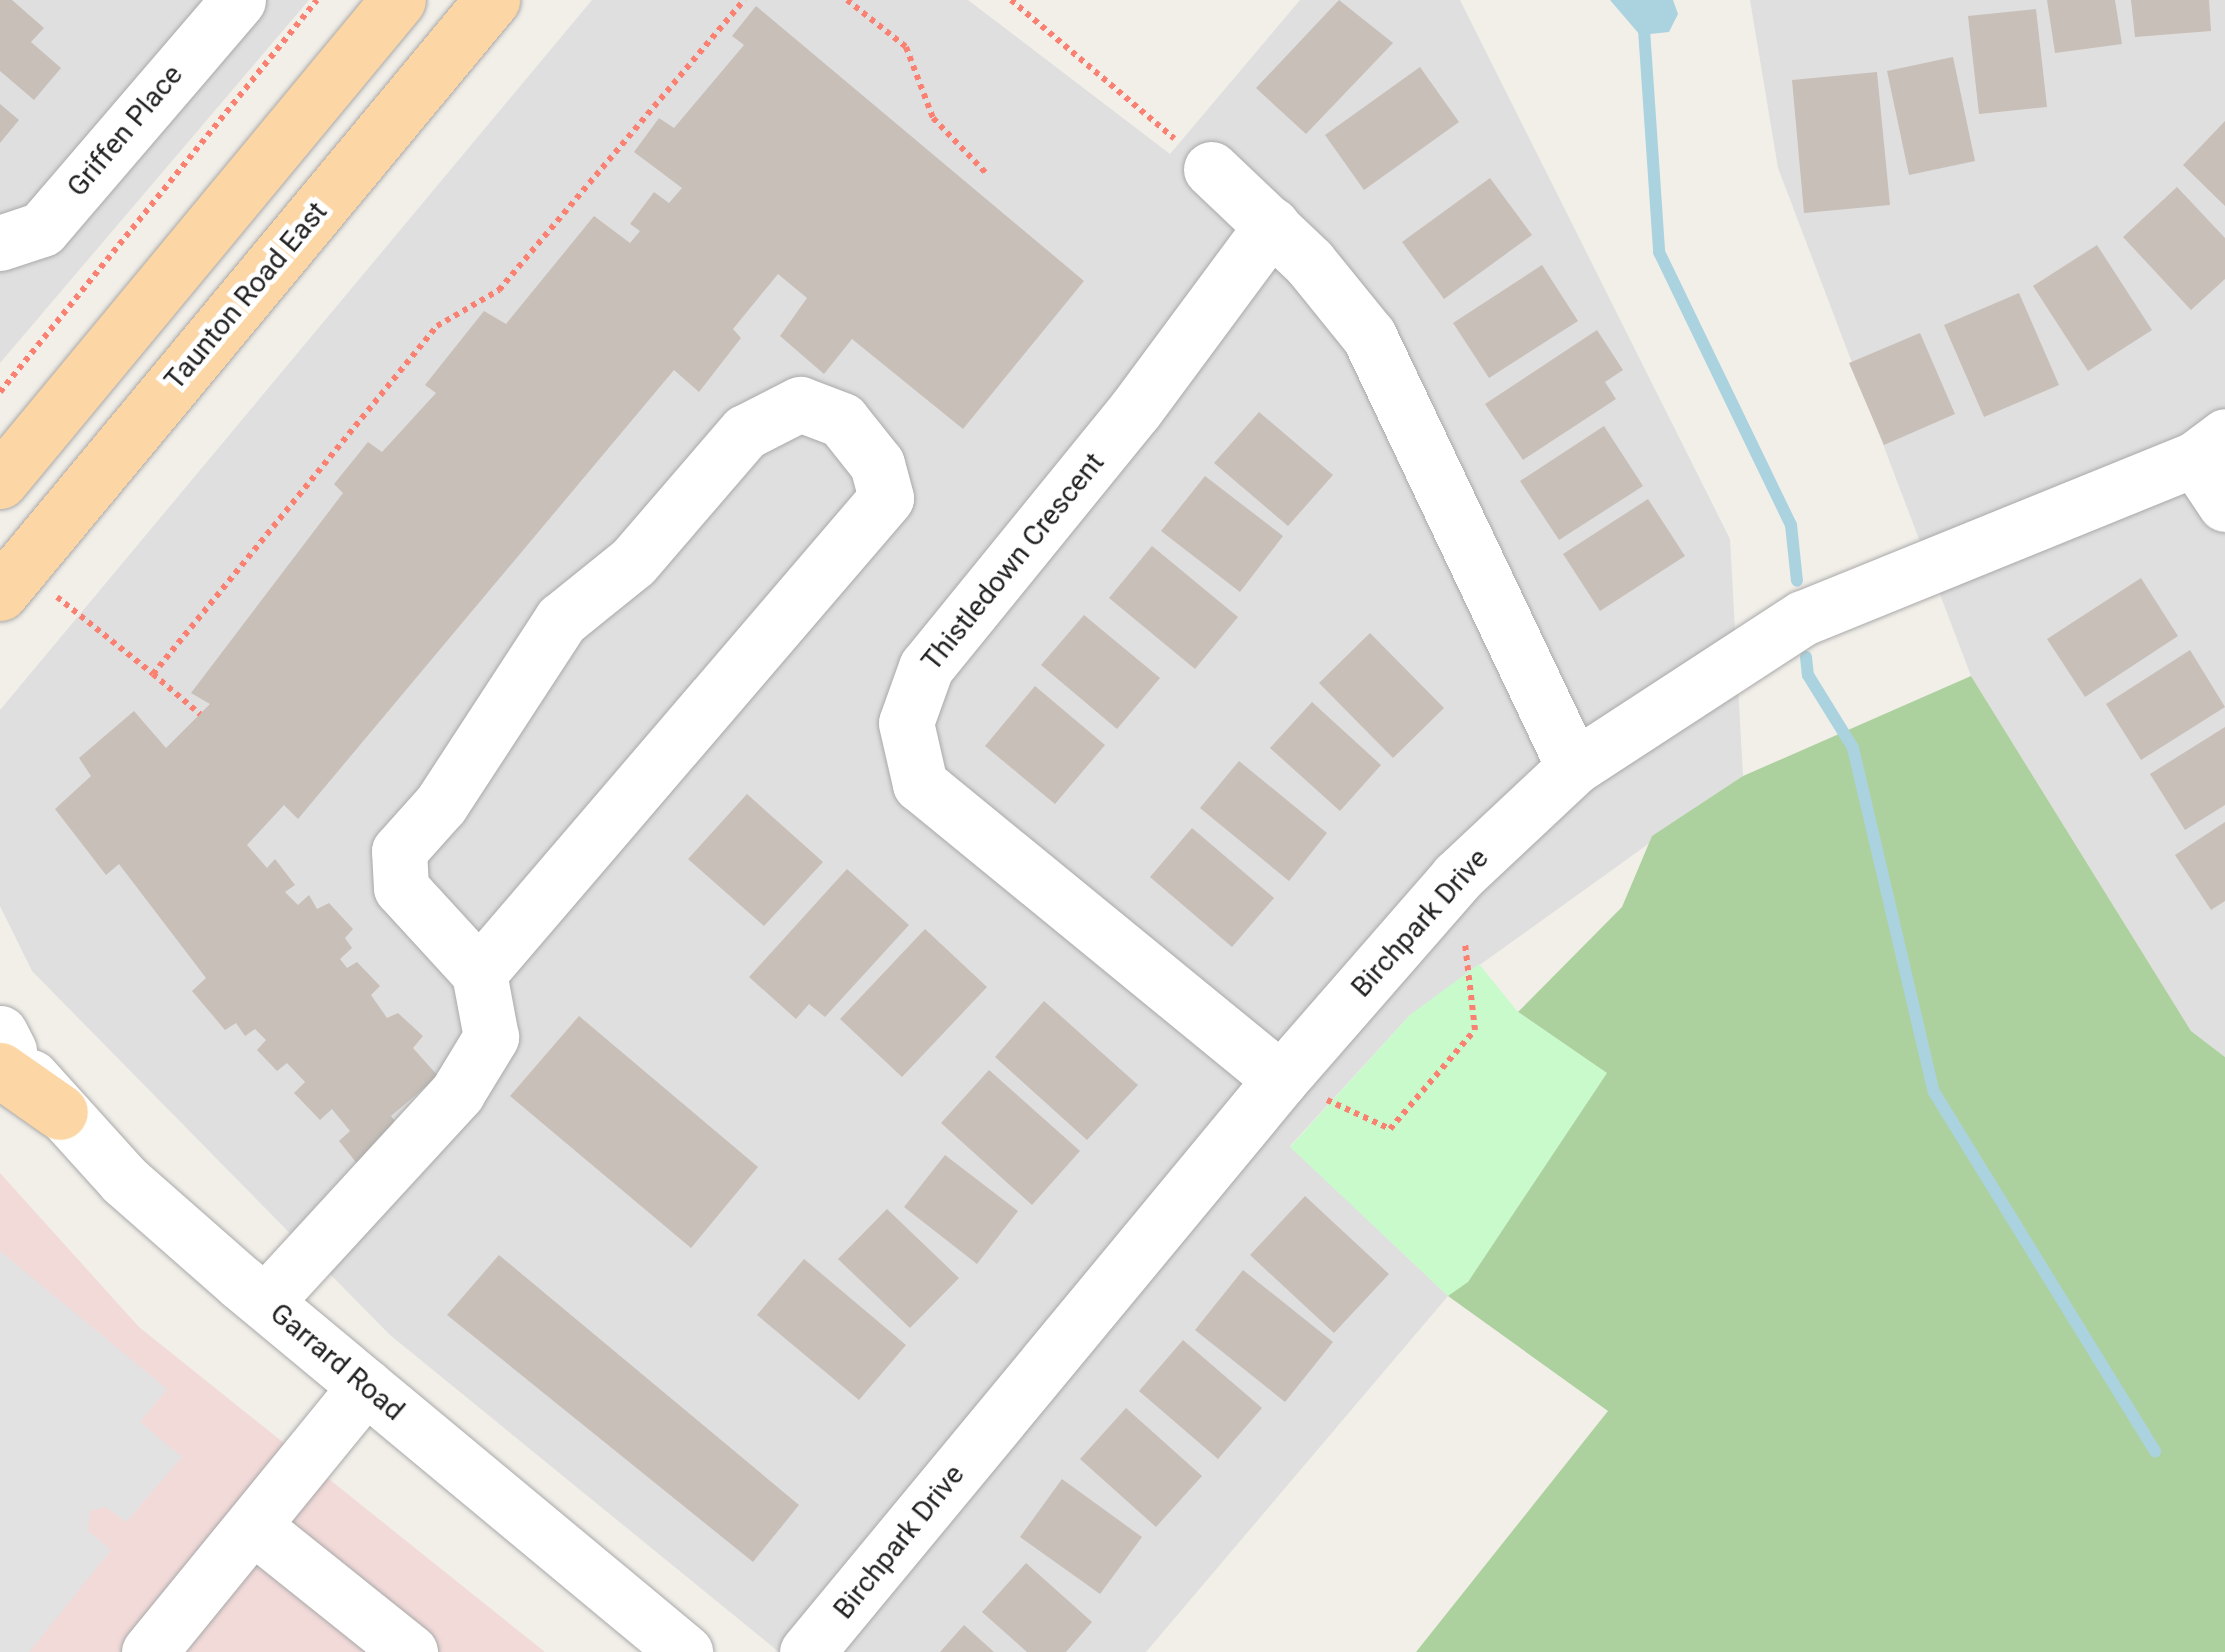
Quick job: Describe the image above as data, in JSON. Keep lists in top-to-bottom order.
{
  "streets": {
    "main road": ["Taunton Road East"],
    "street": [
      "Griffen Place",
      "Thistledown Crescent",
      "Birchpark Drive",
      "Garrard Road"
    ]
  },
  "crossings": [
    ["Thistledown Crescent", "Birchpark Drive"]
  ]
}
